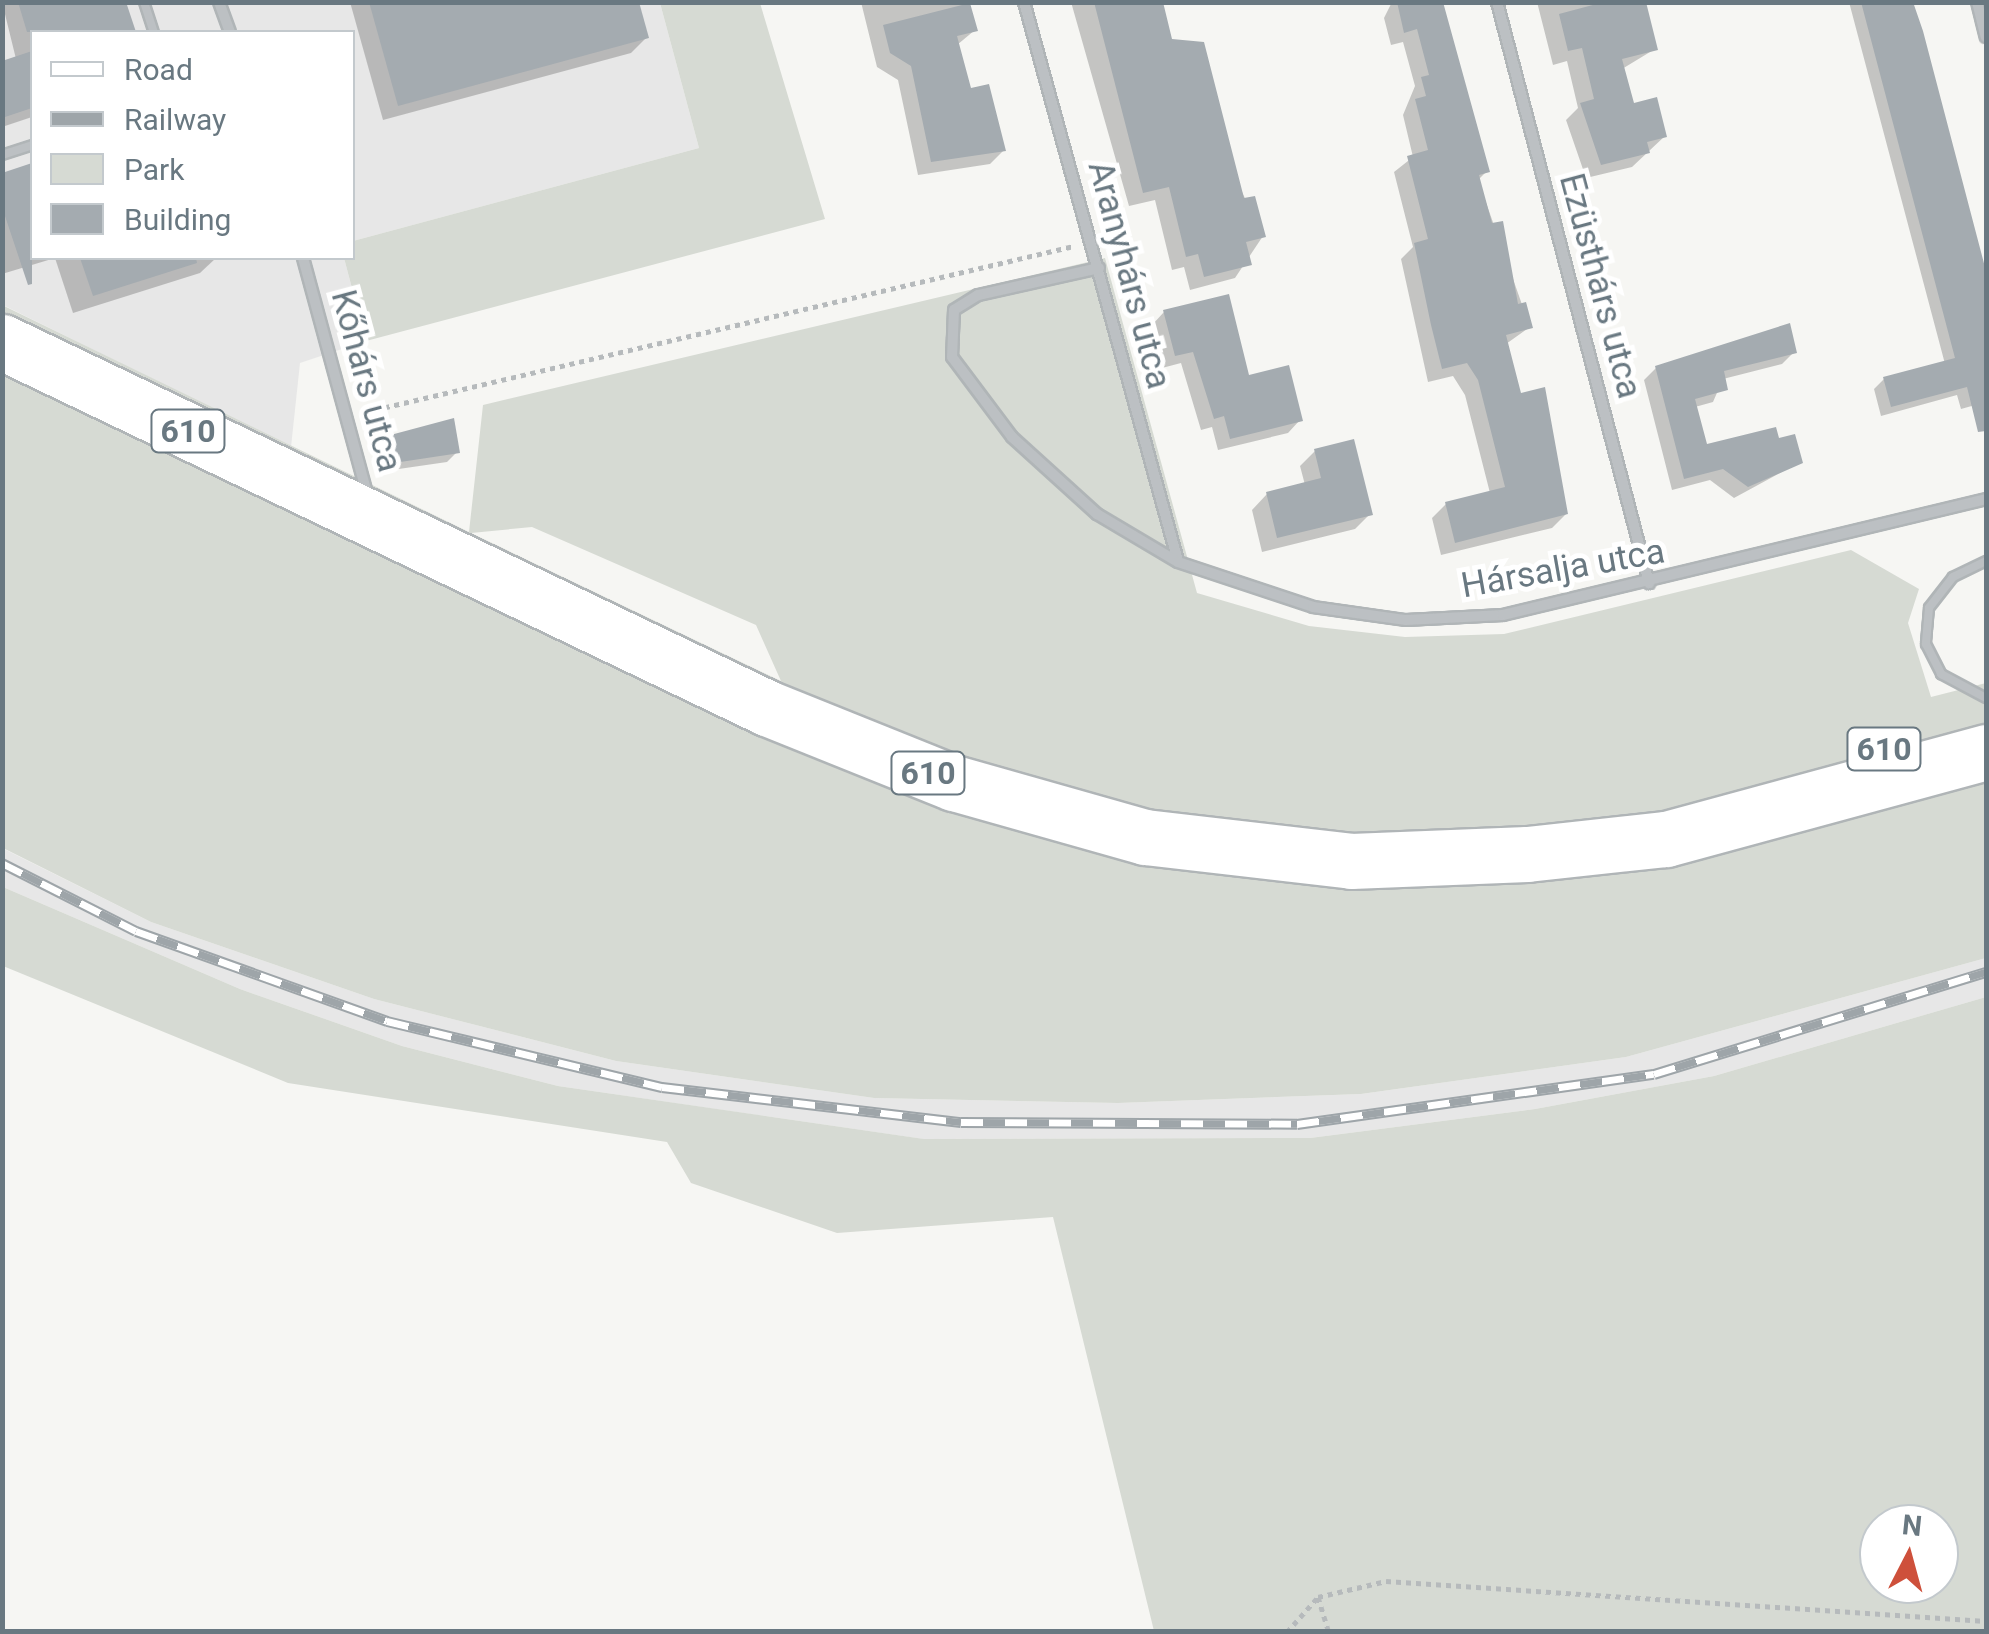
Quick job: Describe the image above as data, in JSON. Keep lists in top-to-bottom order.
{
  "streets": {
    "main road": ["610"],
    "street": [
      "Aranyhárs utca",
      "Ezüsthárs utca",
      "Kőhárs utca",
      "Hársalja utca"
    ]
  },
  "crossings": [
    ["Aranyhárs utca", "Hársalja utca"],
    ["Ezüsthárs utca", "Hársalja utca"],
    ["Kőhárs utca", "610"]
  ],
  "legend": [
    "Road",
    "Railway",
    "Park",
    "Building"
  ],
  "north": "top"
}
